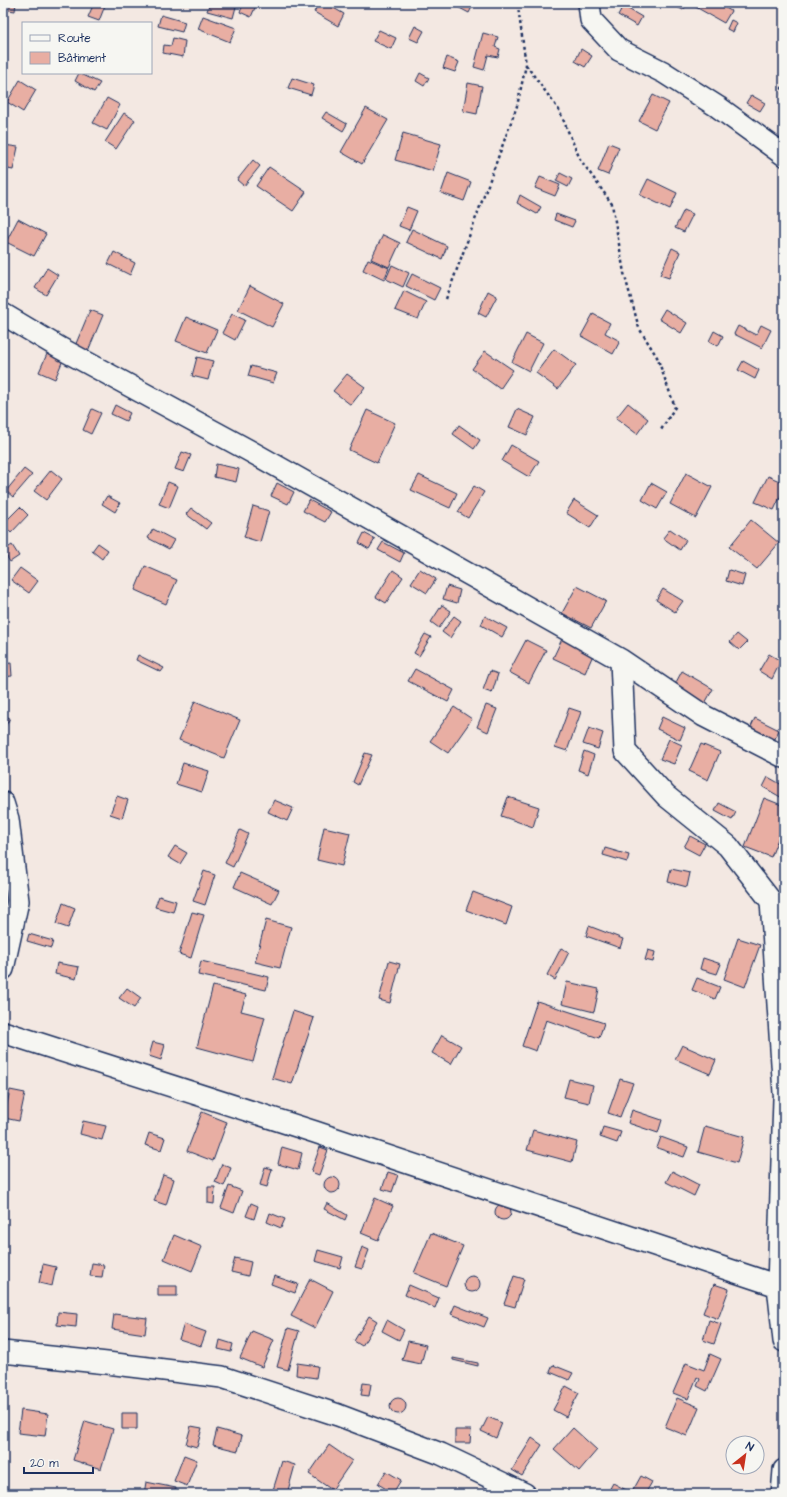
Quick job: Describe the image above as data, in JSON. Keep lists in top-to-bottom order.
{
  "legend": ["Route", "Bâtiment"],
  "scale_bar": "20 m",
  "north": "top right"
}
